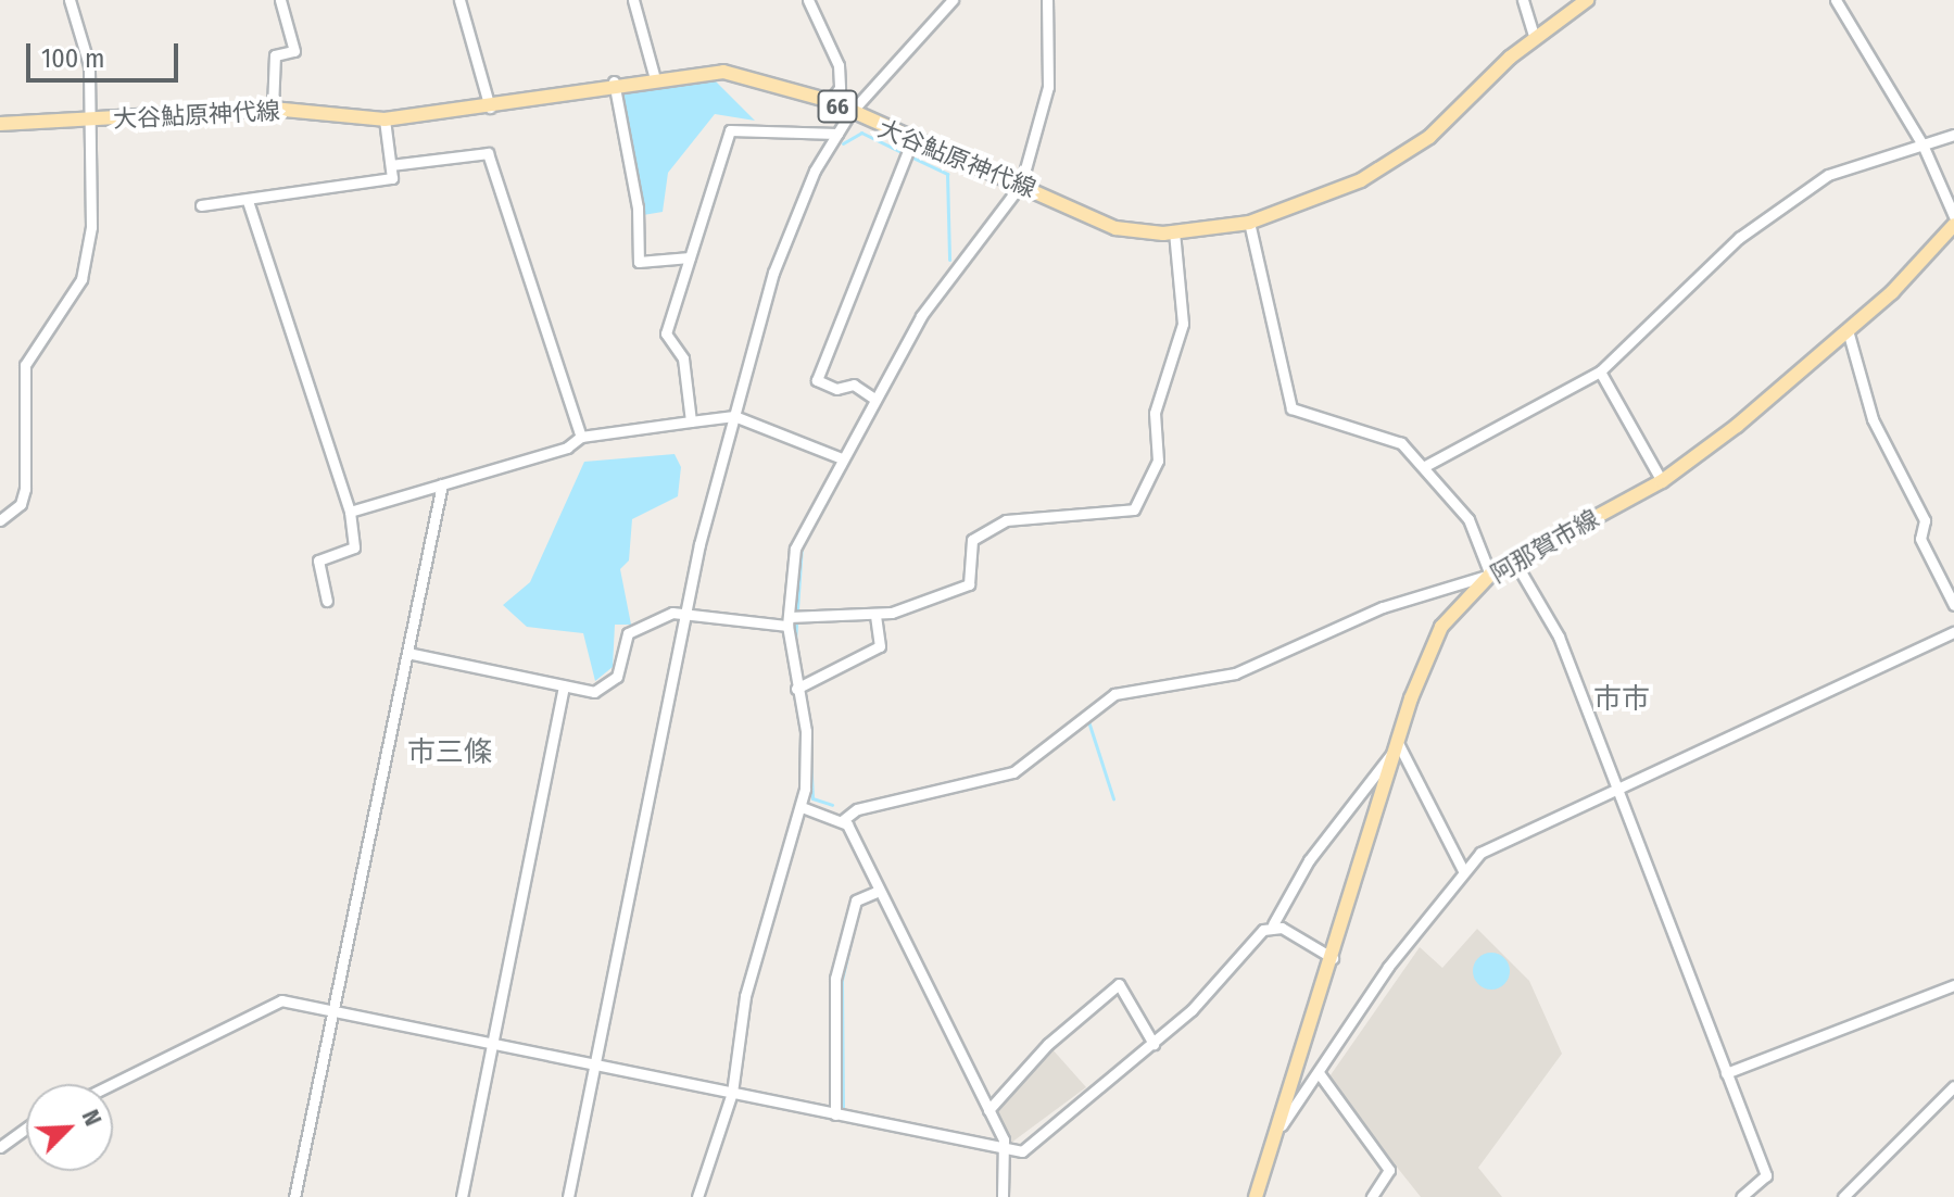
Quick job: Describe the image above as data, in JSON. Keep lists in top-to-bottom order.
{
  "streets": {
    "main road": ["66", "大谷鮎原神代線", "阿那賀市線"]
  },
  "districts": ["市市", "市三條"],
  "scale_bar": "100 m",
  "north": "top right"
}
